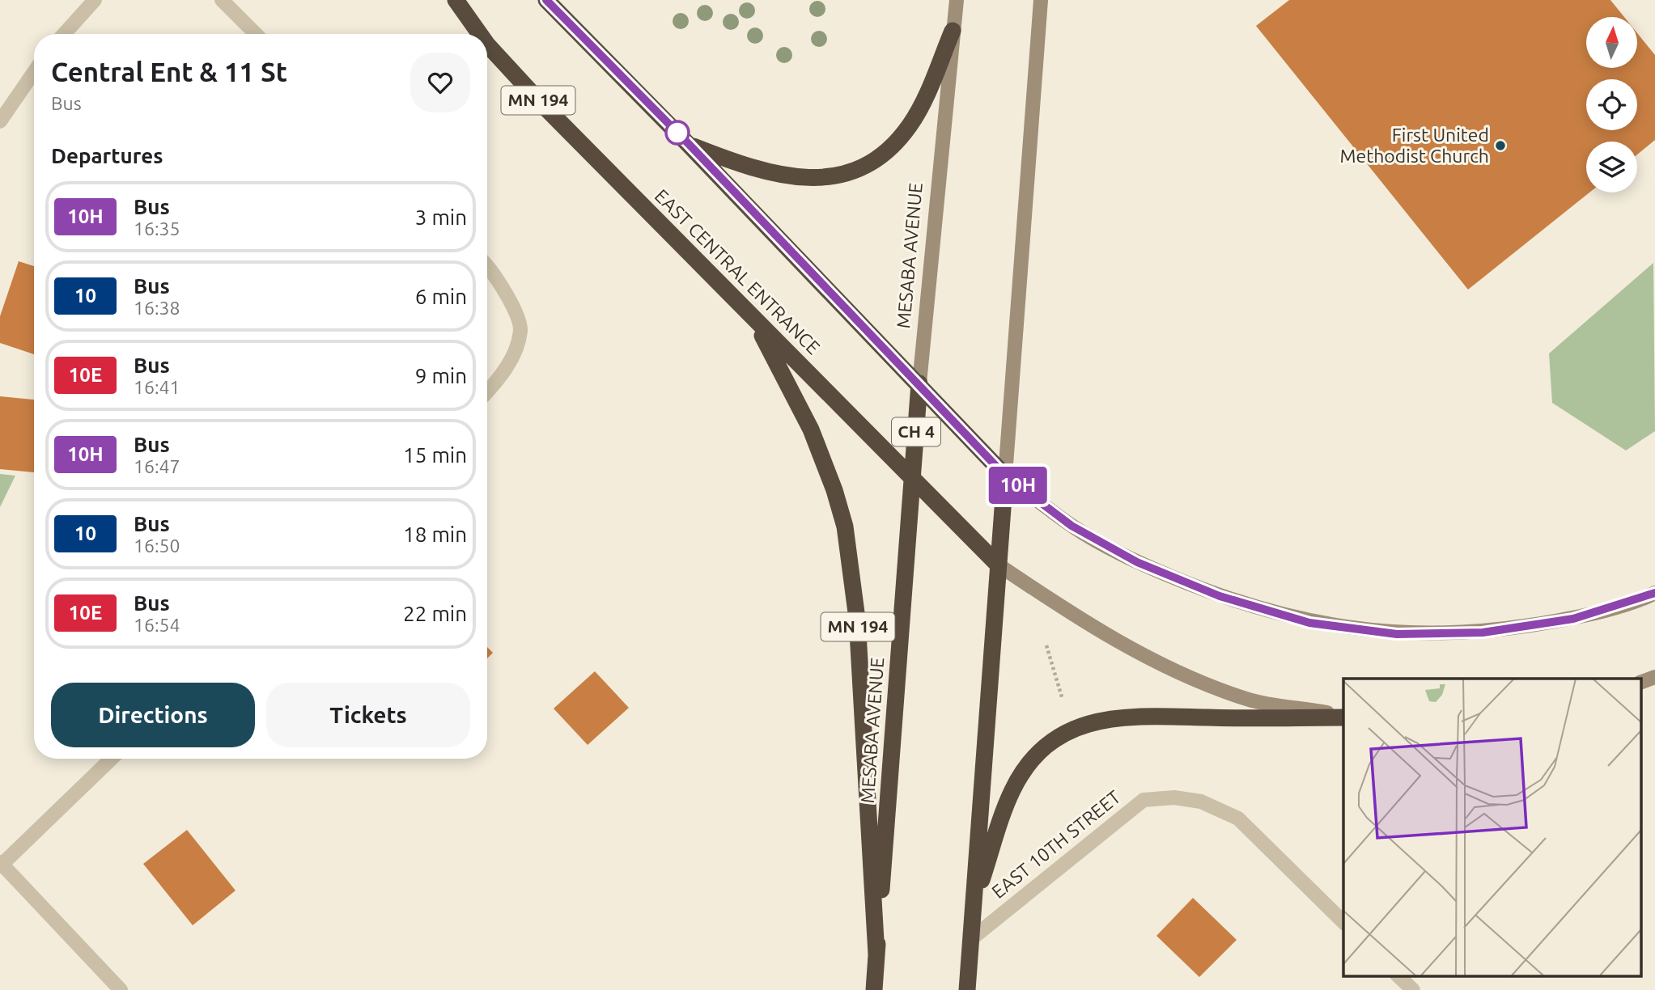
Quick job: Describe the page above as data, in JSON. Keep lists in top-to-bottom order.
{
  "streets": {
    "highway": [
      "MN 194",
      "MESABA AVENUE",
      "EAST CENTRAL ENTRANCE",
      "CH 4"
    ],
    "street": ["EAST 10TH STREET"]
  },
  "crossings": [
    ["MN 194", "MESABA AVENUE"],
    ["MN 194", "EAST CENTRAL ENTRANCE"],
    ["MESABA AVENUE", "EAST CENTRAL ENTRANCE"]
  ],
  "places": ["First United Methodist Church"],
  "lines": ["bus line 10H"],
  "north": "top",
  "page": {
    "on_map": "10H",
    "heading": [
      ["Central Ent & 11 St", "Bus"],
      "Departures"
    ],
    "list": [
      {
        "mark": "10H",
        "name": "Bus",
        "note": "16:35",
        "value": "3 min"
      },
      {
        "mark": "10",
        "name": "Bus",
        "note": "16:38",
        "value": "6 min"
      },
      {
        "mark": "10E",
        "name": "Bus",
        "note": "16:41",
        "value": "9 min"
      },
      {
        "mark": "10H",
        "name": "Bus",
        "note": "16:47",
        "value": "15 min"
      },
      {
        "mark": "10",
        "name": "Bus",
        "note": "16:50",
        "value": "18 min"
      },
      {
        "mark": "10E",
        "name": "Bus",
        "note": "16:54",
        "value": "22 min"
      }
    ],
    "buttons": ["Directions", "Tickets"]
  }
}
